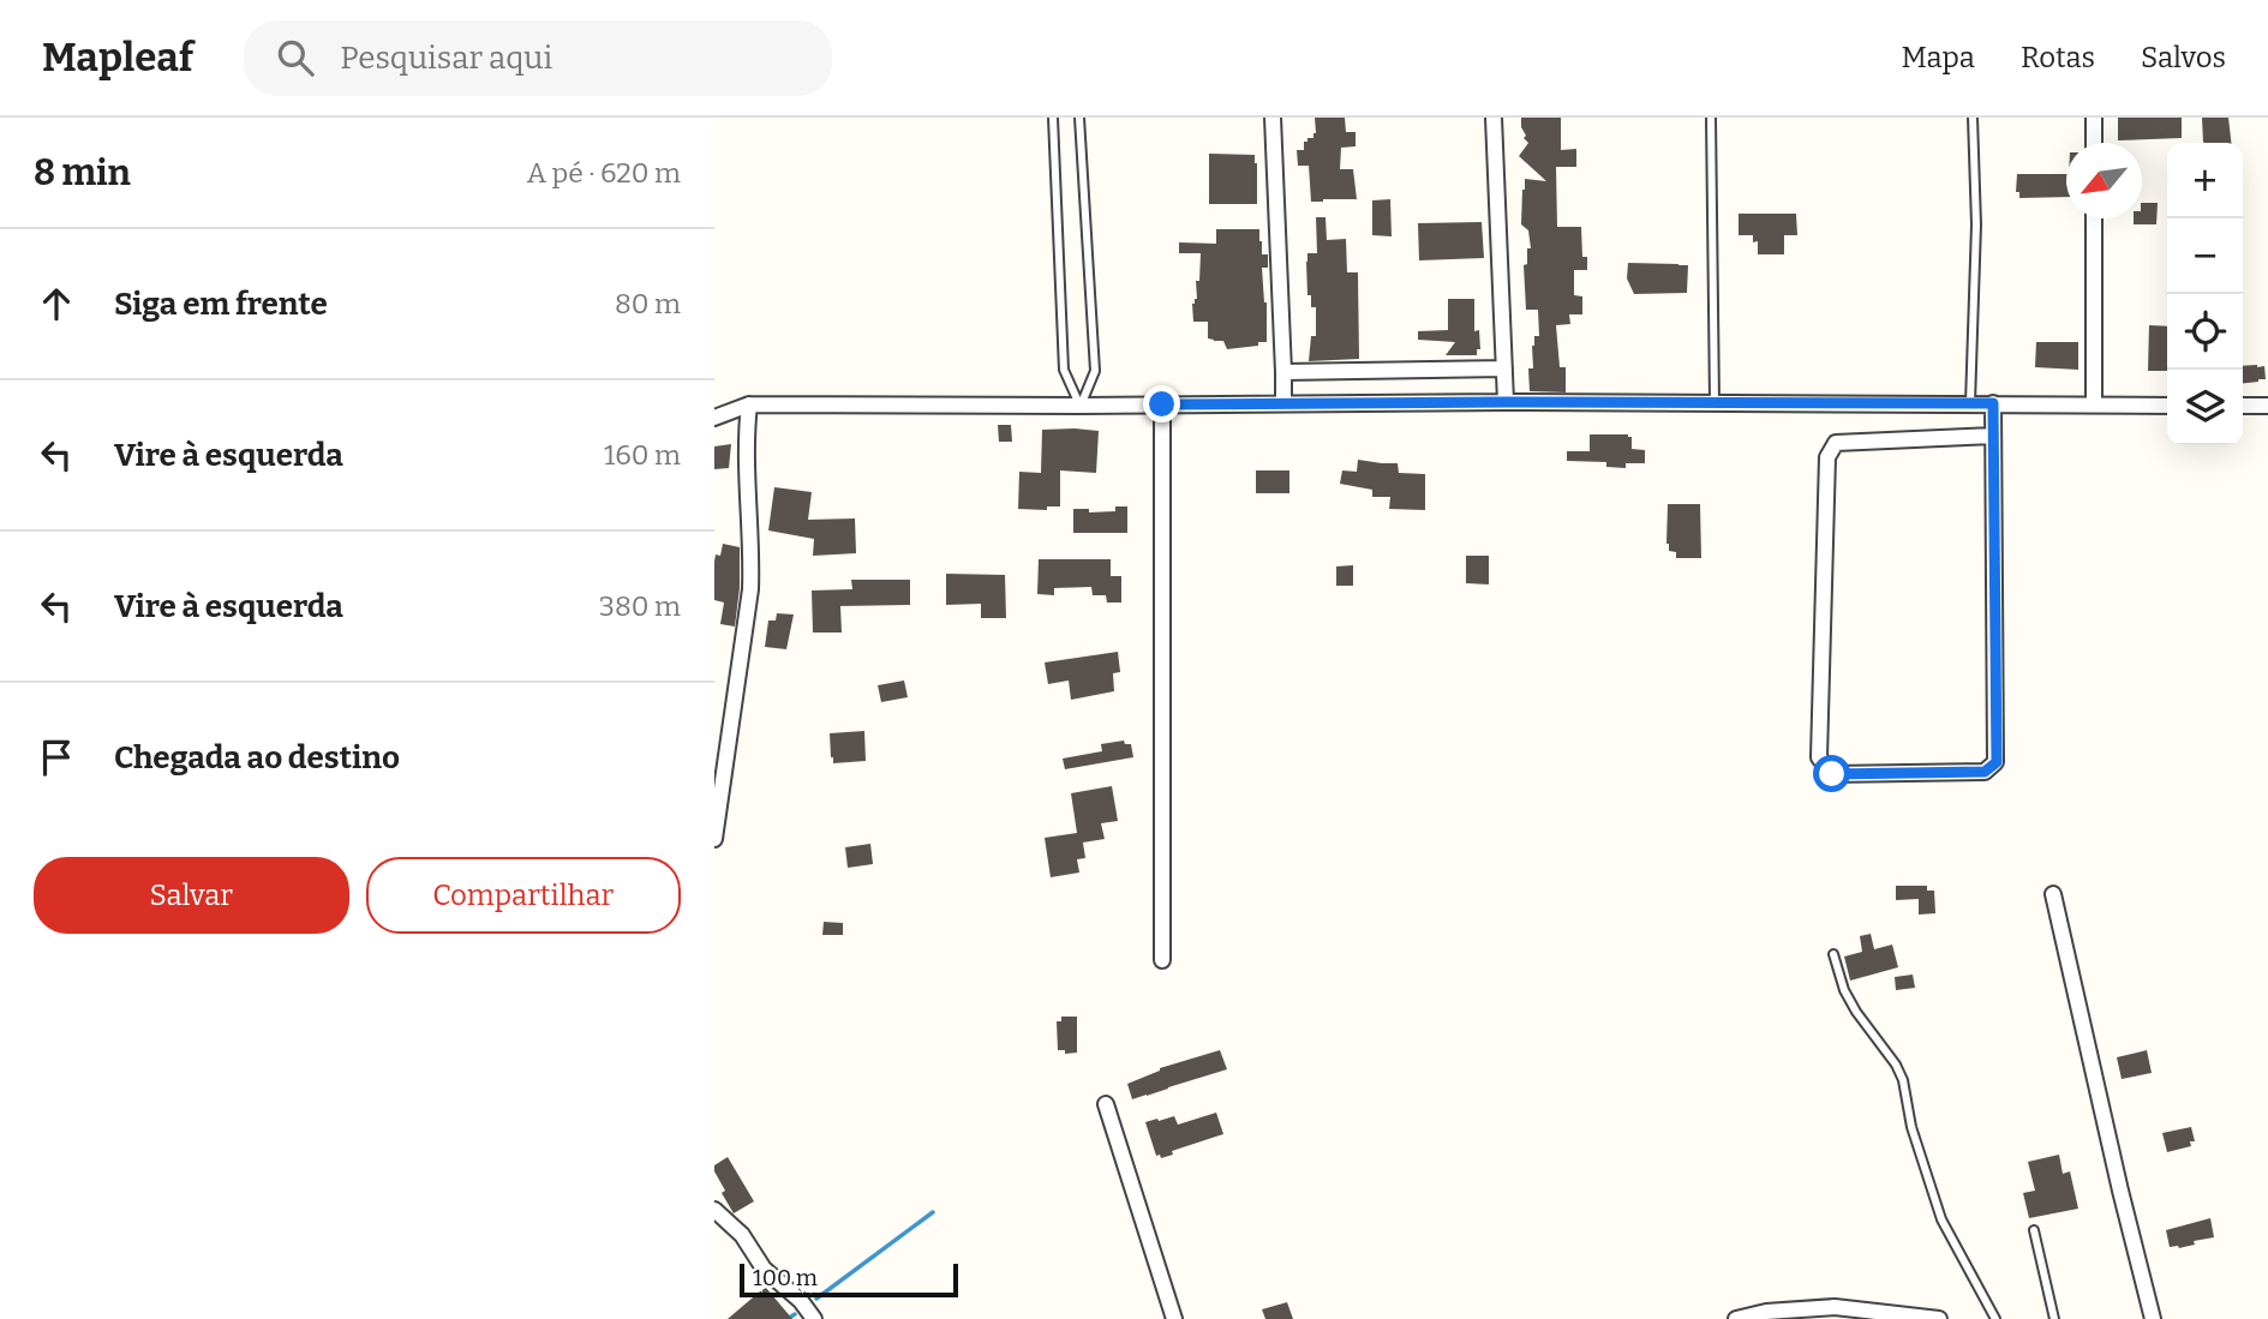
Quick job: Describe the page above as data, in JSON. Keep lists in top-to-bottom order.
{
  "scale_bar": "100 m",
  "north": "bottom left",
  "page": {
    "header": "Mapleaf",
    "search": "Pesquisar aqui",
    "nav": ["Mapa", "Rotas", "Salvos"],
    "heading": ["8 min", "A pé · 620 m"],
    "map_buttons": ["+", "−"],
    "list": [
      ["Siga em frente", "80 m"],
      ["Vire à esquerda", "160 m"],
      ["Vire à esquerda", "380 m"],
      "Chegada ao destino"
    ],
    "buttons": ["Salvar", "Compartilhar"],
    "scale": "100 m"
  }
}
